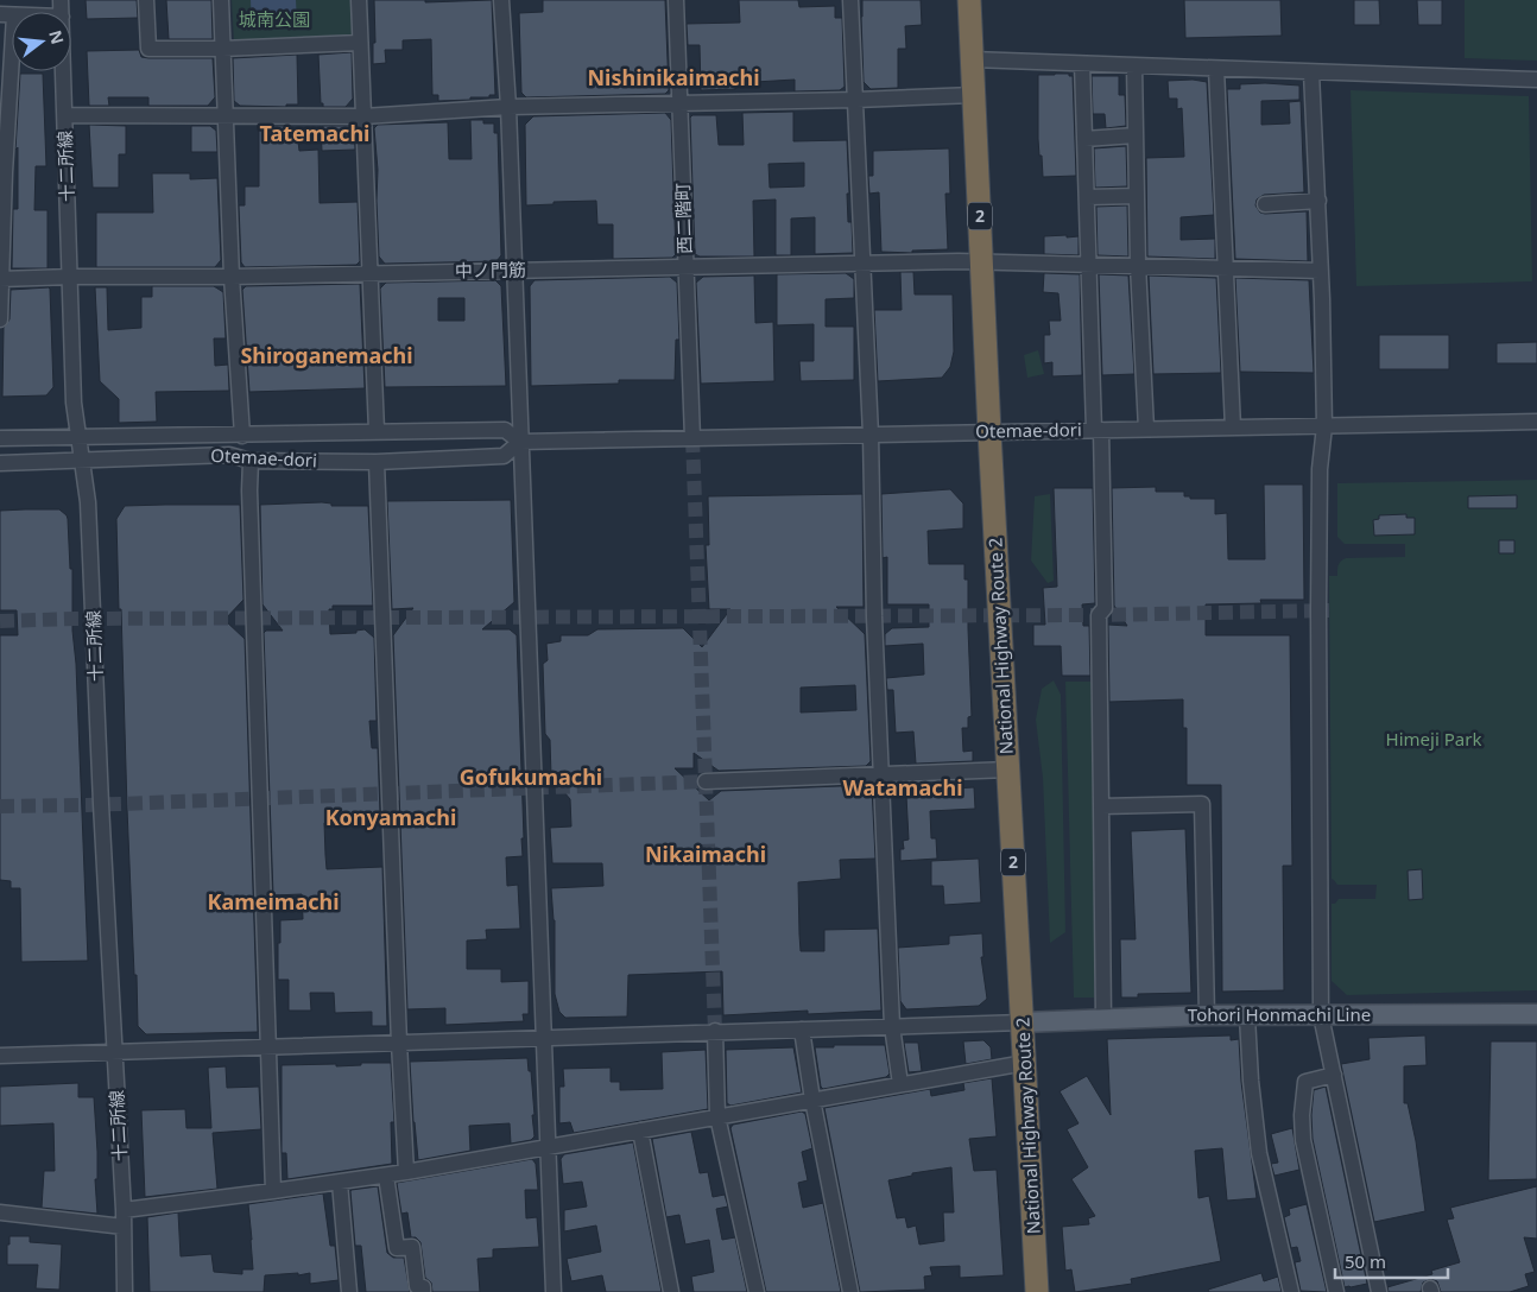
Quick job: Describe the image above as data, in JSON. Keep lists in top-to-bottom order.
{
  "streets": {
    "highway": ["2", "National Highway Route 2"],
    "main road": ["Tohori Honmachi Line"],
    "street": [
      "十二所線",
      "西二階町",
      "中ノ門筋",
      "Otemae-dori"
    ]
  },
  "crossings": [
    ["十二所線", "中ノ門筋"],
    ["十二所線", "Otemae-dori"],
    ["西二階町", "中ノ門筋"],
    ["西二階町", "Otemae-dori"],
    ["中ノ門筋", "National Highway Route 2"],
    ["Otemae-dori", "National Highway Route 2"],
    ["National Highway Route 2", "Tohori Honmachi Line"]
  ],
  "districts": [
    "Nishinikaimachi",
    "Tatemachi",
    "Shiroganemachi",
    "Gofukumachi",
    "Watamachi",
    "Konyamachi",
    "Nikaimachi",
    "Kameimachi"
  ],
  "parks": ["城南公園", "Himeji Park"],
  "scale_bar": "50 m",
  "north": "right"
}
